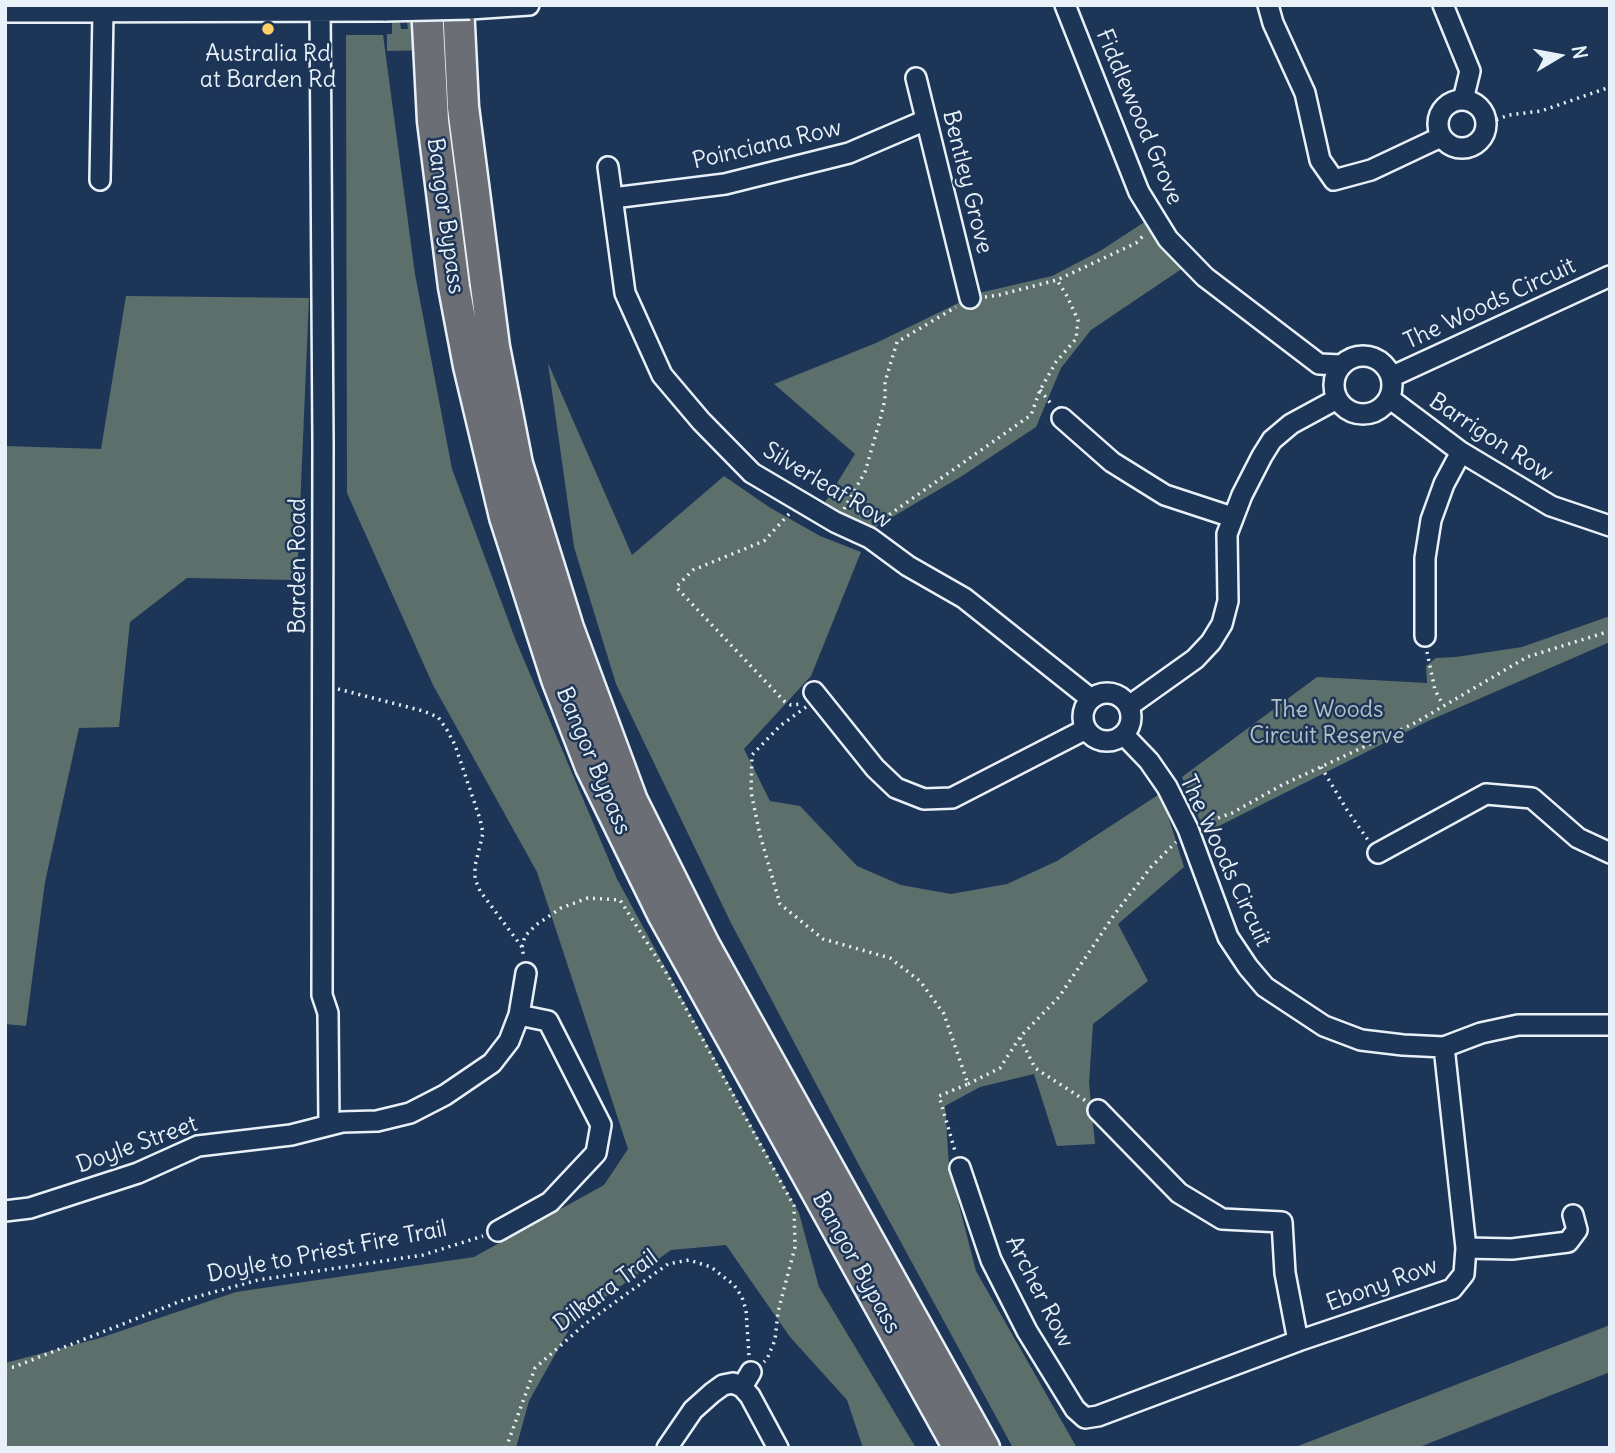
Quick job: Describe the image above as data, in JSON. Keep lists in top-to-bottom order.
{
  "streets": {
    "main road": ["Bangor Bypass"],
    "street": [
      "Fiddlewood Grove",
      "Poinciana Row",
      "Bentley Grove",
      "The Woods Circuit",
      "Barrigon Row",
      "Silverleaf Row",
      "Barden Road",
      "Doyle Street",
      "Ebony Row",
      "Archer Row"
    ],
    "path": ["Doyle to Priest Fire Trail", "Dilkara Trail"]
  },
  "crossings": [
    ["Fiddlewood Grove", "The Woods Circuit"],
    ["Fiddlewood Grove", "Barrigon Row"],
    ["Poinciana Row", "Bentley Grove"],
    ["Poinciana Row", "Silverleaf Row"],
    ["The Woods Circuit", "Barrigon Row"],
    ["The Woods Circuit", "Silverleaf Row"],
    ["The Woods Circuit", "Ebony Row"],
    ["Barden Road", "Doyle Street"],
    ["Ebony Row", "Archer Row"]
  ],
  "parks": ["The Woods Circuit Reserve"],
  "places": ["Australia Rd at Barden Rd"],
  "north": "right"
}
